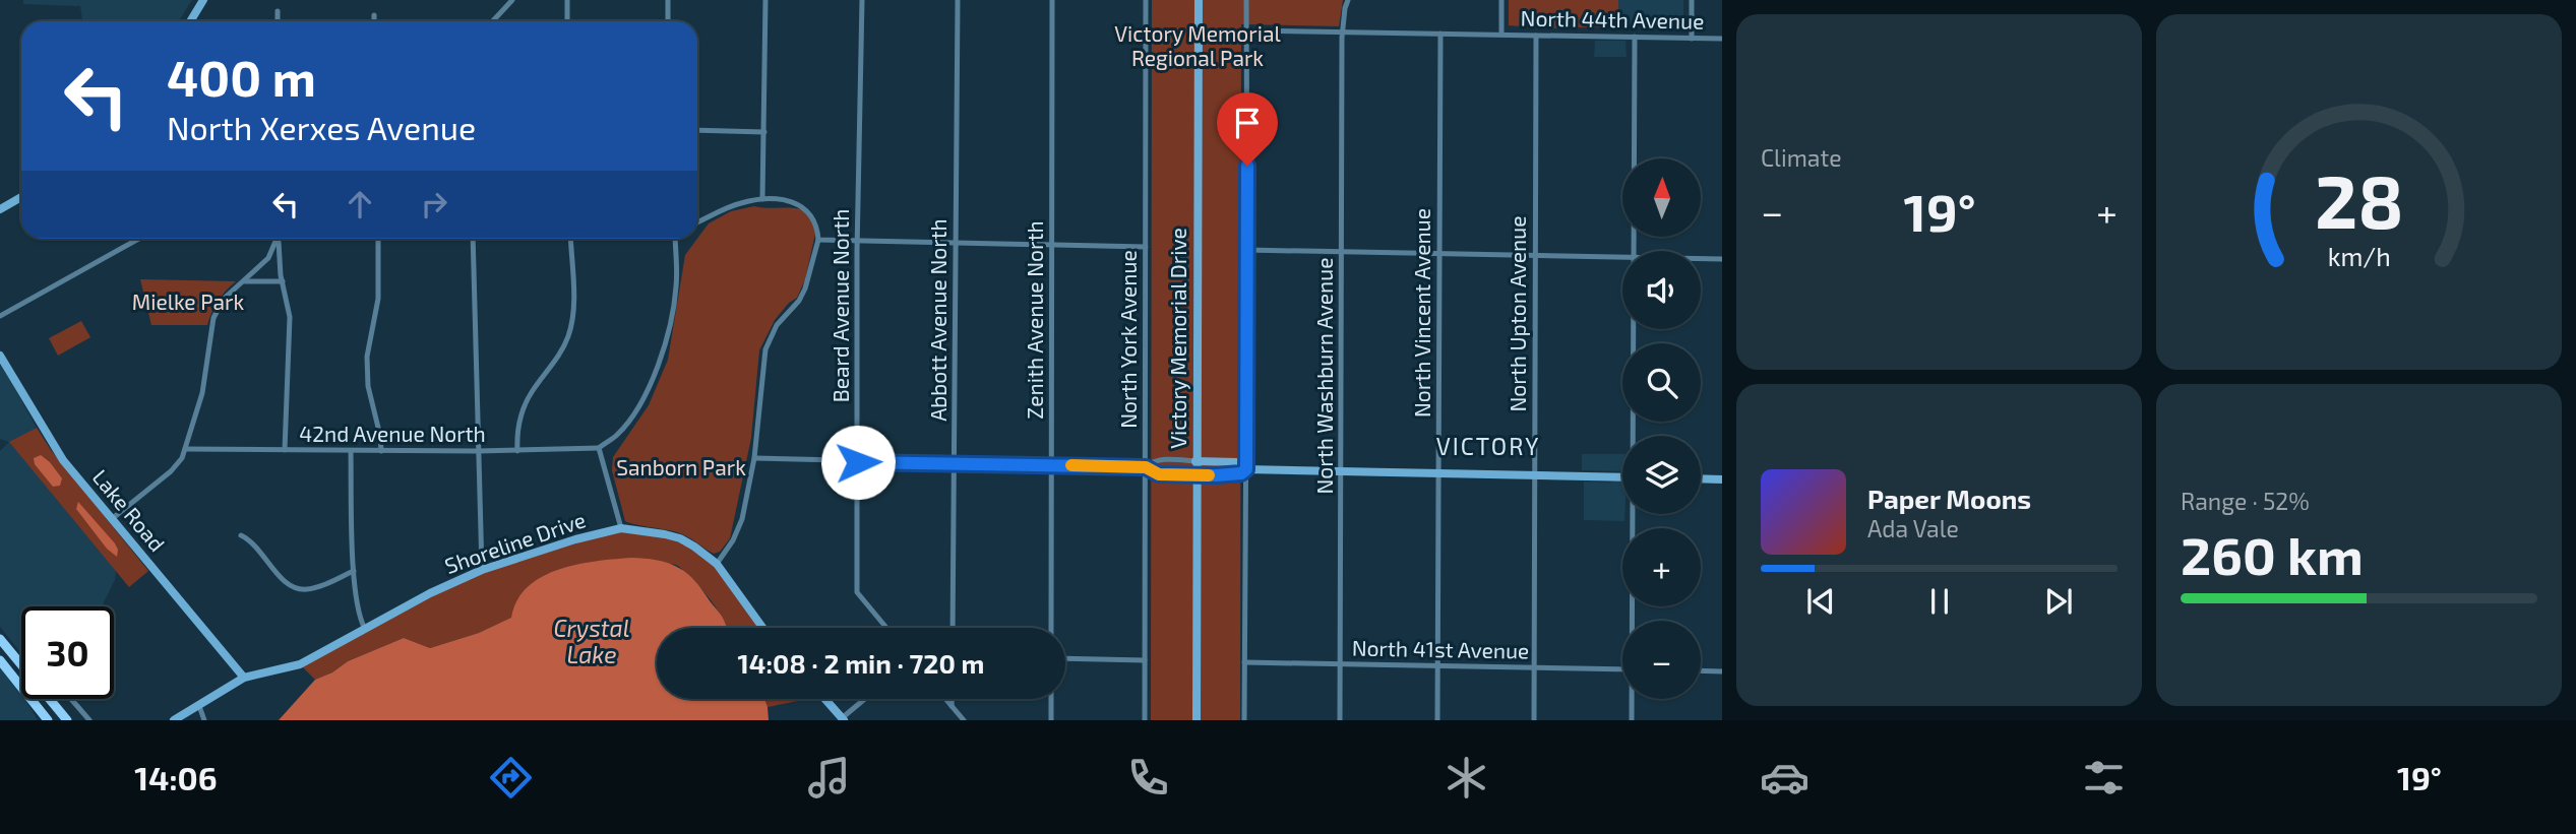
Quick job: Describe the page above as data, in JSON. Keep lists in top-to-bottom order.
{
  "streets": {
    "street": [
      "North 44th Avenue",
      "Beard Avenue North",
      "North Vincent Avenue",
      "North Upton Avenue",
      "Abbott Avenue North",
      "Zenith Avenue North",
      "Victory Memorial Drive",
      "North York Avenue",
      "North Washburn Avenue",
      "42nd Avenue North",
      "Lake Road",
      "Shoreline Drive",
      "North 41st Avenue"
    ]
  },
  "crossings": [
    ["North 44th Avenue", "North Vincent Avenue"],
    ["North 44th Avenue", "North Upton Avenue"],
    ["North 44th Avenue", "North Washburn Avenue"],
    ["North Vincent Avenue", "North 41st Avenue"],
    ["North Upton Avenue", "North 41st Avenue"],
    ["North Washburn Avenue", "North 41st Avenue"],
    ["Lake Road", "Shoreline Drive"]
  ],
  "districts": ["VICTORY"],
  "water": ["Crystal Lake"],
  "parks": ["Victory Memorial Regional Park", "Mielke Park", "Sanborn Park"],
  "north": "top",
  "page": {
    "tile": [
      "Climate",
      ["Range · 52%", "260 km"]
    ],
    "turn": ["400 m", "North Xerxes Avenue"],
    "map_buttons": ["+", "−"],
    "heat": ["−", "19°", "+"],
    "song": ["Paper Moons", "Ada Vale"],
    "limit": "30",
    "trip": "14:08 · 2 min · 720 m",
    "tabs": ["14:06", "19°"],
    "gauge": ["28", "km/h"]
  }
}
